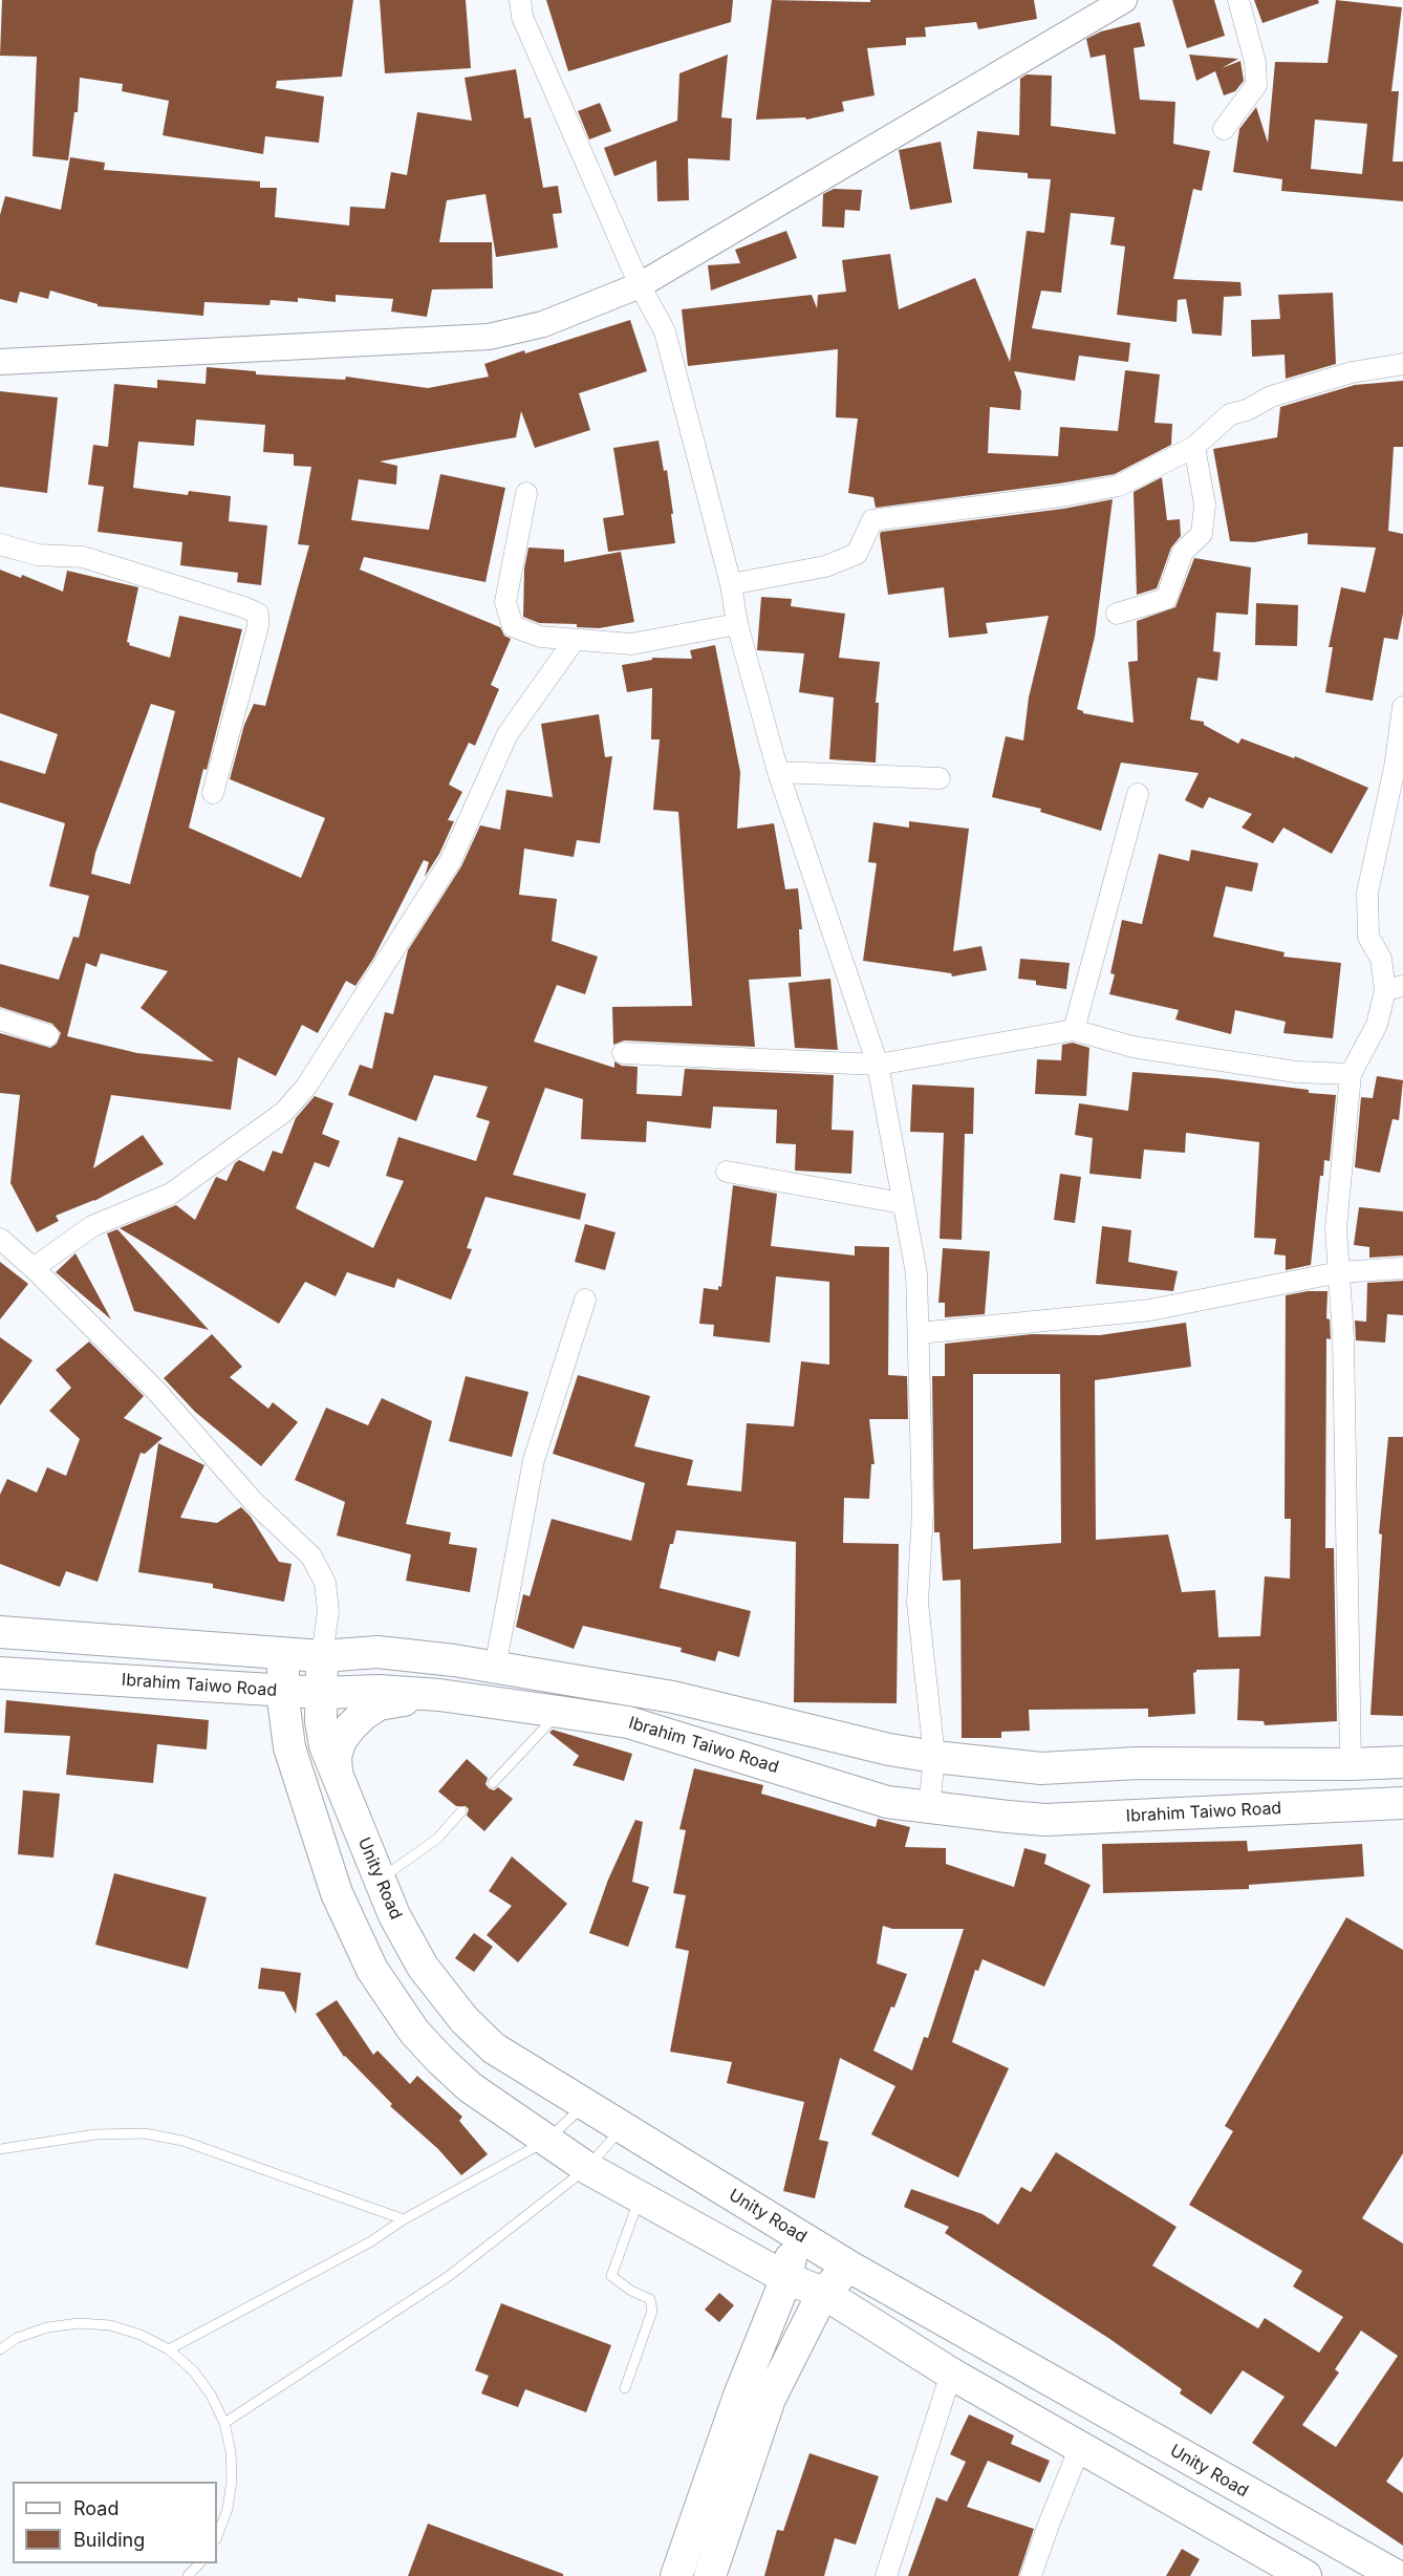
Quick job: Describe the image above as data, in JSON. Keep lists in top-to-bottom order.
{
  "streets": {
    "main road": ["Ibrahim Taiwo Road", "Unity Road"]
  },
  "crossings": [
    ["Ibrahim Taiwo Road", "Unity Road"]
  ],
  "legend": ["Road", "Building"]
}
